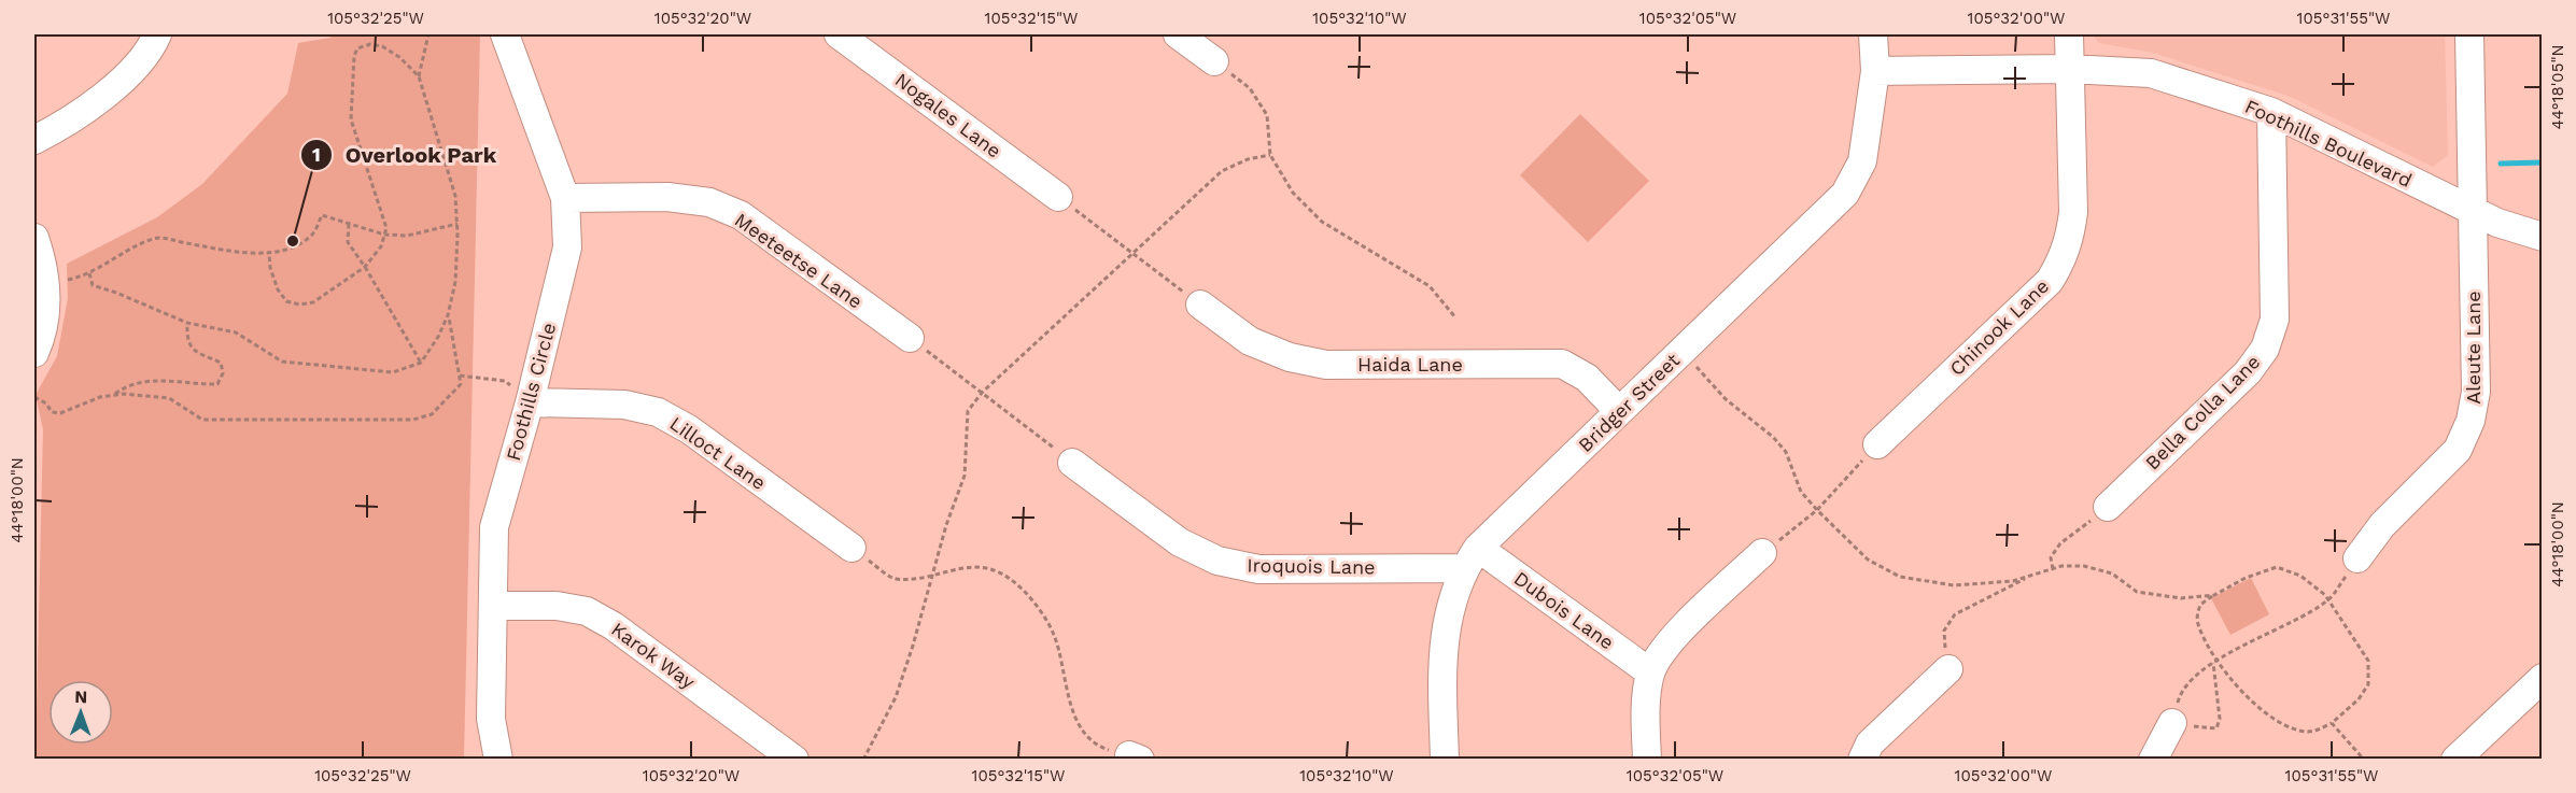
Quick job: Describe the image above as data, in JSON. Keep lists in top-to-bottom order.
{
  "streets": {
    "street": [
      "Nogales Lane",
      "Foothills Boulevard",
      "Meeteetse Lane",
      "Chinook Lane",
      "Aleute Lane",
      "Haida Lane",
      "Foothills Circle",
      "Bridger Street",
      "Bella Colla Lane",
      "Lilloct Lane",
      "Iroquois Lane",
      "Dubois Lane",
      "Karok Way"
    ]
  },
  "crossings": [
    ["Foothills Boulevard", "Chinook Lane"],
    ["Foothills Boulevard", "Aleute Lane"],
    ["Foothills Boulevard", "Bridger Street"],
    ["Foothills Boulevard", "Bella Colla Lane"],
    ["Meeteetse Lane", "Foothills Circle"],
    ["Haida Lane", "Bridger Street"],
    ["Foothills Circle", "Lilloct Lane"],
    ["Foothills Circle", "Karok Way"],
    ["Bridger Street", "Iroquois Lane"],
    ["Bridger Street", "Dubois Lane"],
    ["Iroquois Lane", "Dubois Lane"]
  ],
  "places": ["Overlook Park"],
  "north": "top",
  "coordinates": [
    "105°32'25\"W",
    "105°32'20\"W",
    "105°32'15\"W",
    "105°32'10\"W",
    "105°32'05\"W",
    "105°32'00\"W",
    "105°31'55\"W",
    "44°18'05\"N",
    "44°18'00\"N"
  ]
}
